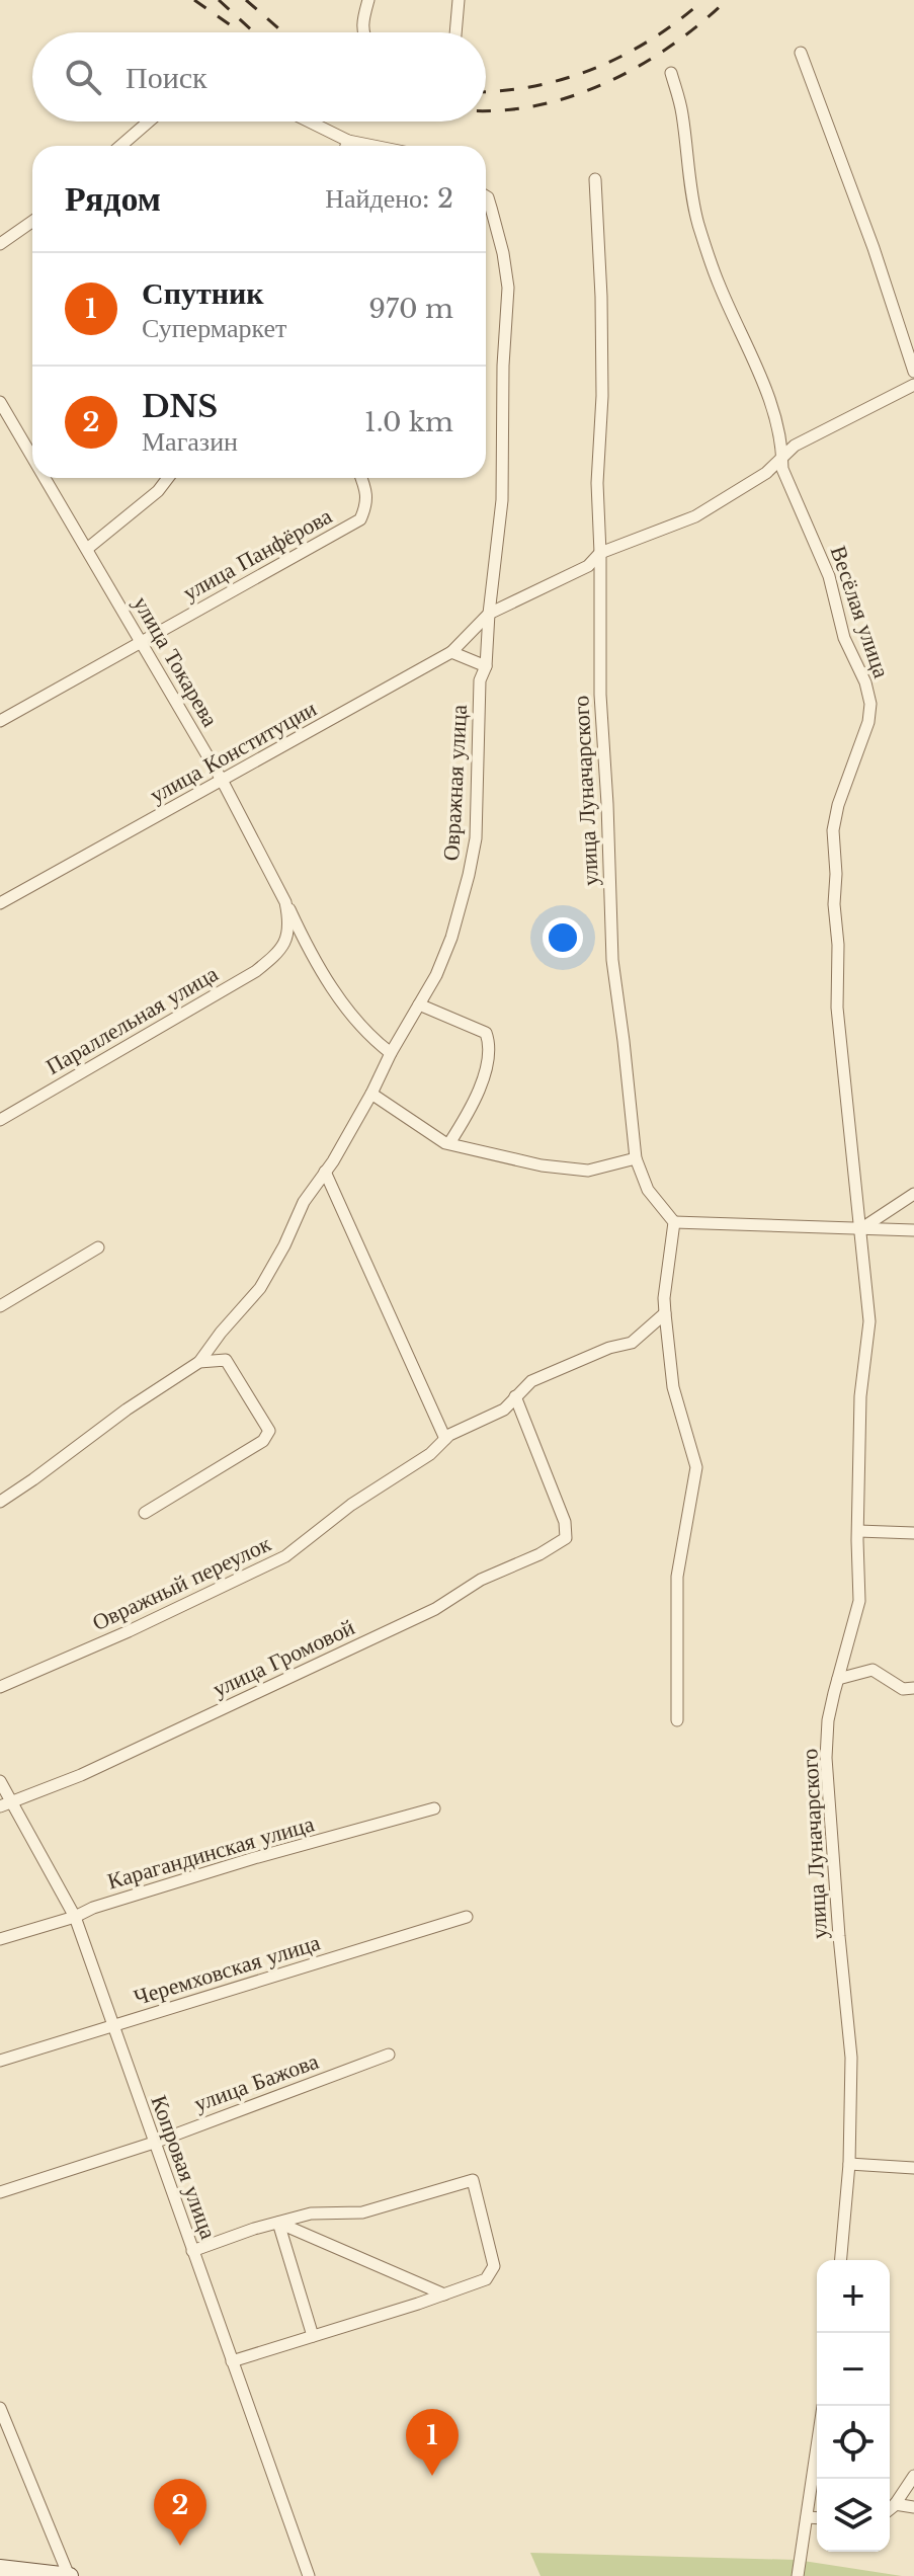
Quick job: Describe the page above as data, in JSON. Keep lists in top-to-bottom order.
{
  "streets": {
    "street": [
      "улица Панфёрова",
      "Весёлая улица",
      "улица Токарева",
      "улица Конституции",
      "Овражная улица",
      "улица Луначарского",
      "Параллельная улица",
      "Овражный переулок",
      "улица Громовой",
      "Карагандинская улица",
      "Черемховская улица",
      "улица Бажова",
      "Копровая улица"
    ]
  },
  "crossings": [
    ["улица Панфёрова", "улица Токарева"],
    ["Весёлая улица", "улица Луначарского"],
    ["улица Токарева", "улица Конституции"],
    ["улица Токарева", "Параллельная улица"],
    ["улица Конституции", "Овражная улица"],
    ["Овражный переулок", "улица Громовой"],
    ["улица Громовой", "Копровая улица"],
    ["Карагандинская улица", "Копровая улица"],
    ["Черемховская улица", "Копровая улица"],
    ["улица Бажова", "Копровая улица"]
  ],
  "page": {
    "search": "Поиск",
    "heading": ["Рядом", "Найдено: 2"],
    "list": [
      {
        "mark": "1",
        "name": "Спутник",
        "note": "Супермаркет",
        "value": "970 m"
      },
      {
        "mark": "2",
        "name": "DNS",
        "note": "Магазин",
        "value": "1.0 km"
      }
    ],
    "map_buttons": ["+", "−"],
    "pins": ["1", "2"]
  }
}
